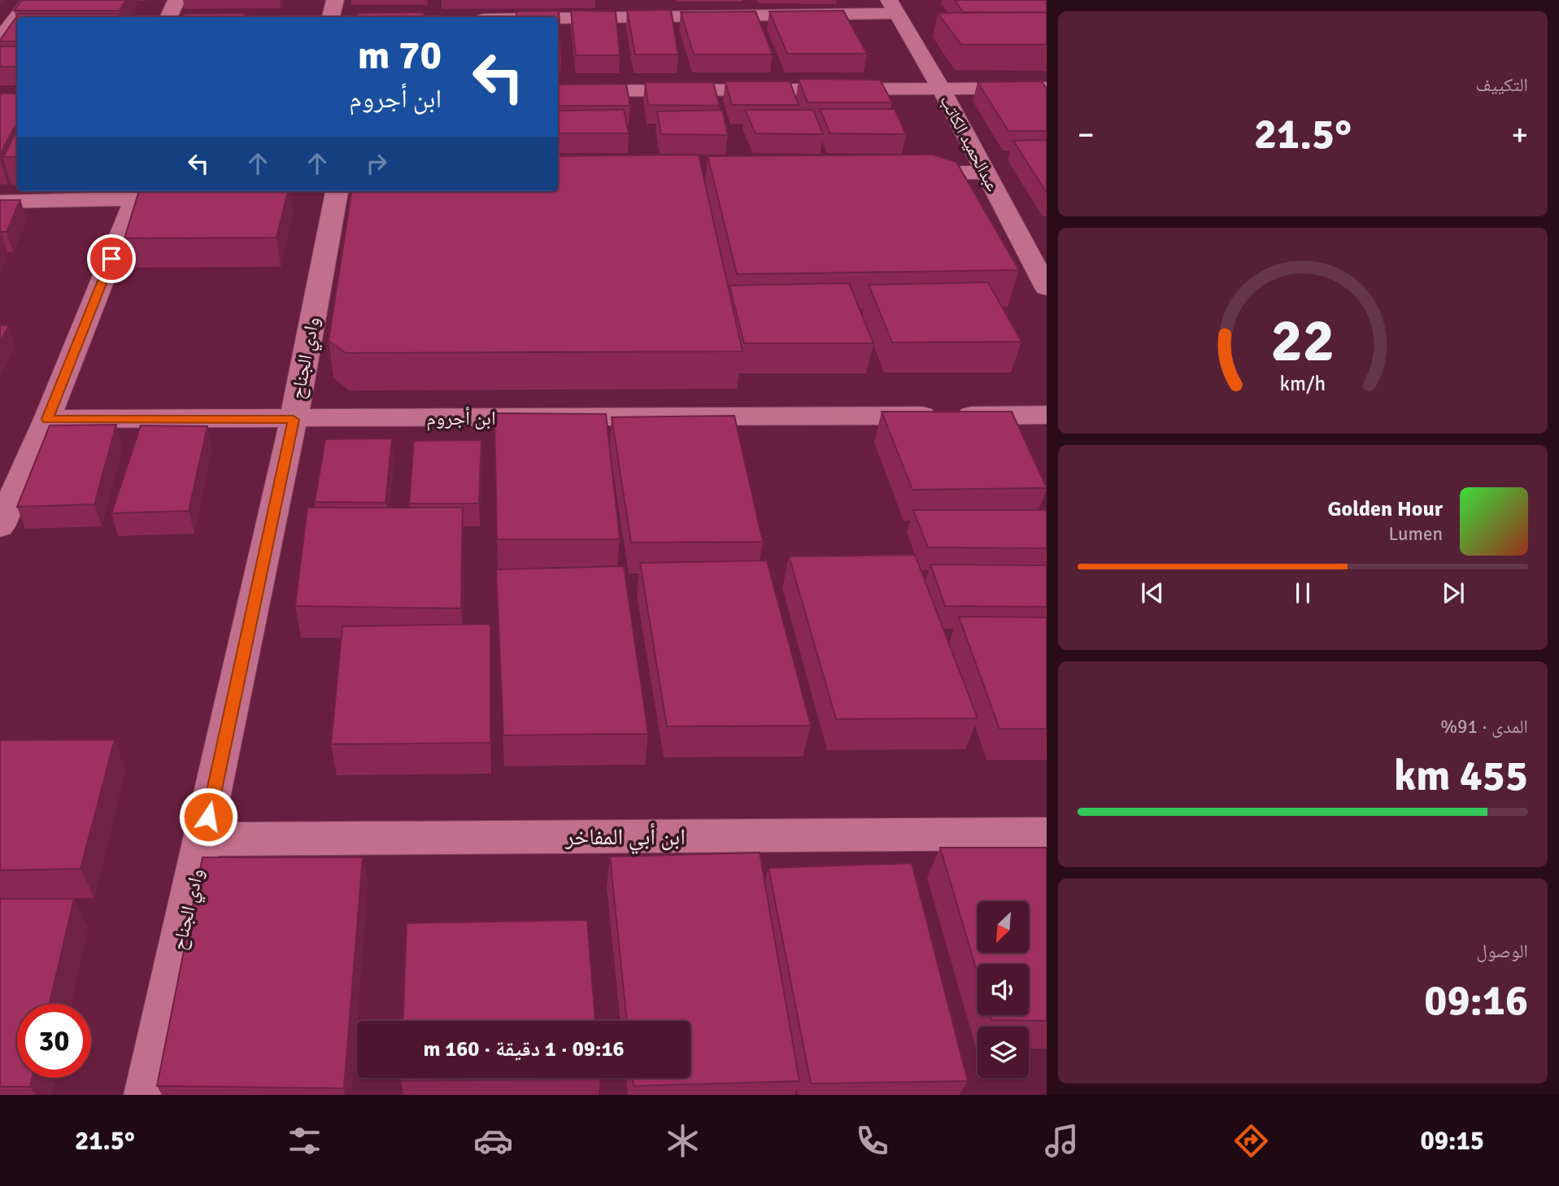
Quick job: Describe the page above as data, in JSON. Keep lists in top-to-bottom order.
{
  "streets": {
    "street": [
      "عبدالحميد الكاتب",
      "وادي الجناح",
      "ابن أجروم",
      "ابن أبي المفاخر"
    ]
  },
  "crossings": [
    ["وادي الجناح", "ابن أجروم"],
    ["وادي الجناح", "ابن أبي المفاخر"]
  ],
  "north": "bottom left",
  "page": {
    "tile": [
      "التكييف",
      ["المدى · 91%", "455 km"],
      ["الوصول", "09:16"]
    ],
    "turn": ["70 m", "ابن أجروم"],
    "heat": ["−", "21.5°", "+"],
    "song": ["Golden Hour", "Lumen"],
    "limit": "30",
    "trip": "09:16 · 1 دقيقة · 160 m",
    "tabs": ["09:15", "21.5°"],
    "gauge": ["22", "km/h"]
  }
}
